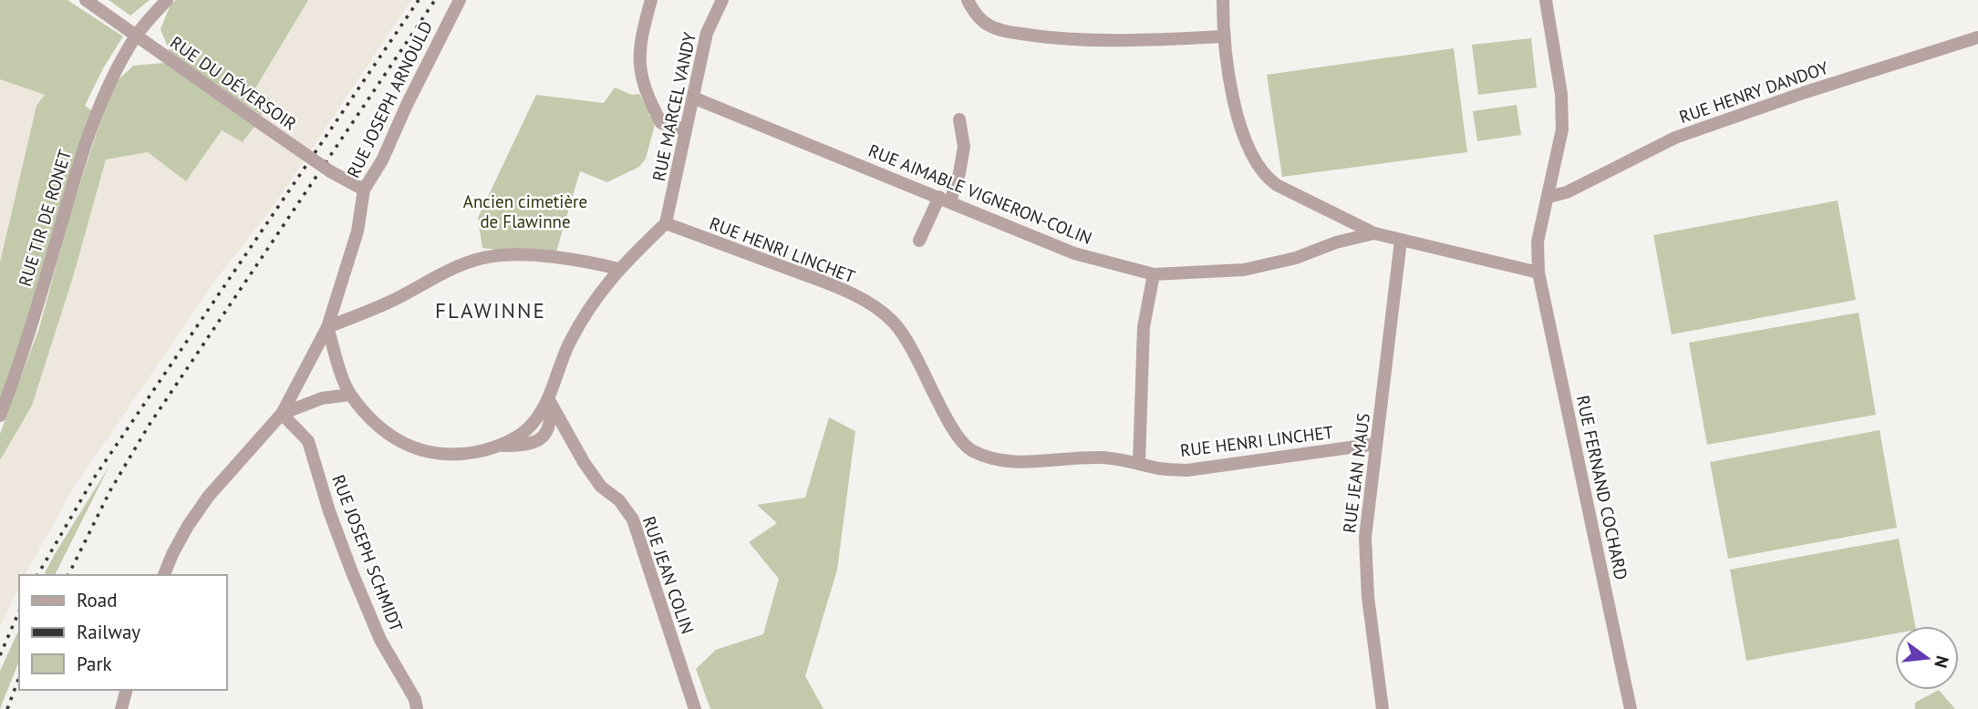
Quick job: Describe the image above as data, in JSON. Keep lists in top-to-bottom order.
{
  "streets": {
    "street": [
      "RUE DU DÉVERSOIR",
      "RUE HENRY DANDOY",
      "RUE JOSEPH ARNOULD",
      "RUE MARCEL VANDY",
      "RUE AIMABLE VIGNERON-COLIN",
      "RUE TIR DE RONET",
      "RUE HENRI LINCHET",
      "RUE JEAN MAUS",
      "RUE FERNAND COCHARD",
      "RUE JOSEPH SCHMIDT",
      "RUE JEAN COLIN"
    ]
  },
  "crossings": [
    ["RUE DU DÉVERSOIR", "RUE JOSEPH ARNOULD"],
    ["RUE DU DÉVERSOIR", "RUE TIR DE RONET"],
    ["RUE HENRY DANDOY", "RUE FERNAND COCHARD"],
    ["RUE JOSEPH ARNOULD", "RUE JOSEPH SCHMIDT"],
    ["RUE MARCEL VANDY", "RUE AIMABLE VIGNERON-COLIN"],
    ["RUE MARCEL VANDY", "RUE HENRI LINCHET"],
    ["RUE HENRI LINCHET", "RUE JEAN MAUS"]
  ],
  "districts": ["FLAWINNE"],
  "parks": ["Ancien cimetière de Flawinne"],
  "legend": ["Road", "Railway", "Park"],
  "north": "right"
}
